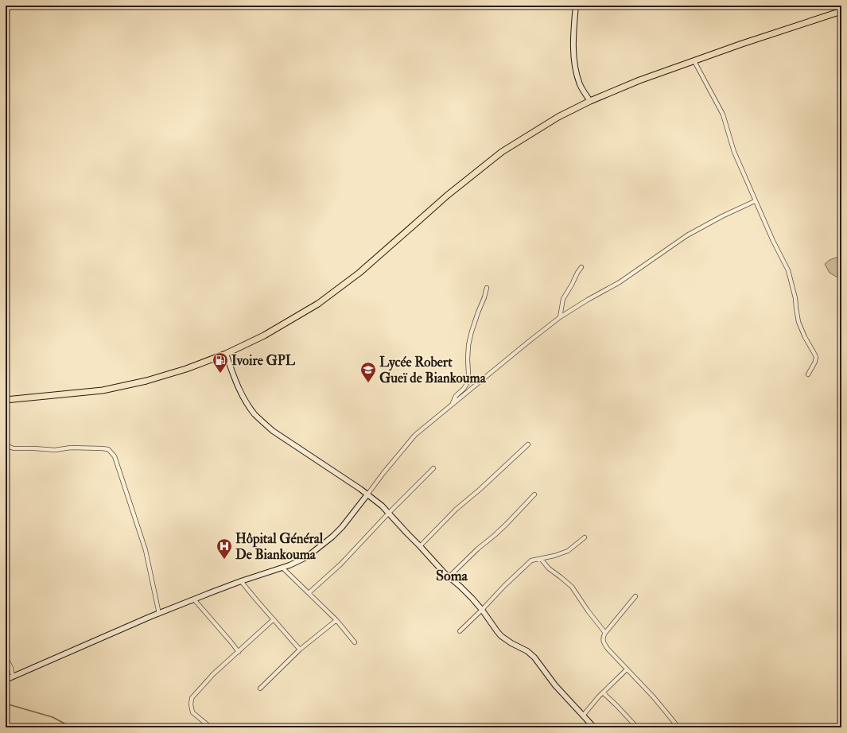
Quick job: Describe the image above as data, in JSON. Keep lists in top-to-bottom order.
{
  "districts": ["Soma"],
  "places": {
    "fuel station": ["Ivoire GPL"],
    "school or university": ["Lycée Robert Gueï de Biankouma"],
    "hospital": ["Hôpital Général De Biankouma"]
  }
}
